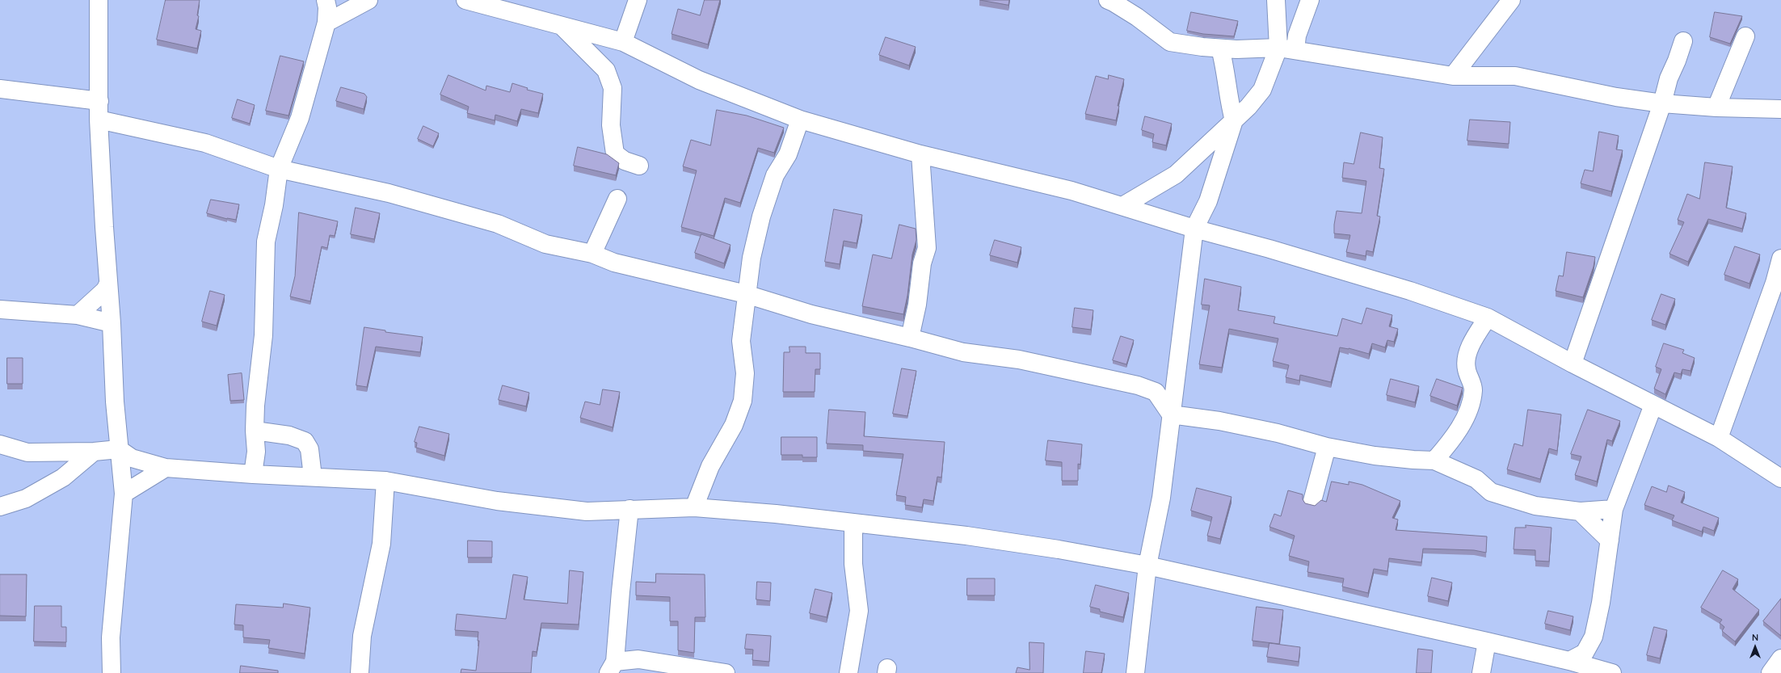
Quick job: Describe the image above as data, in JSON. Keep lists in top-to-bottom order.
{
  "north": "top"
}
